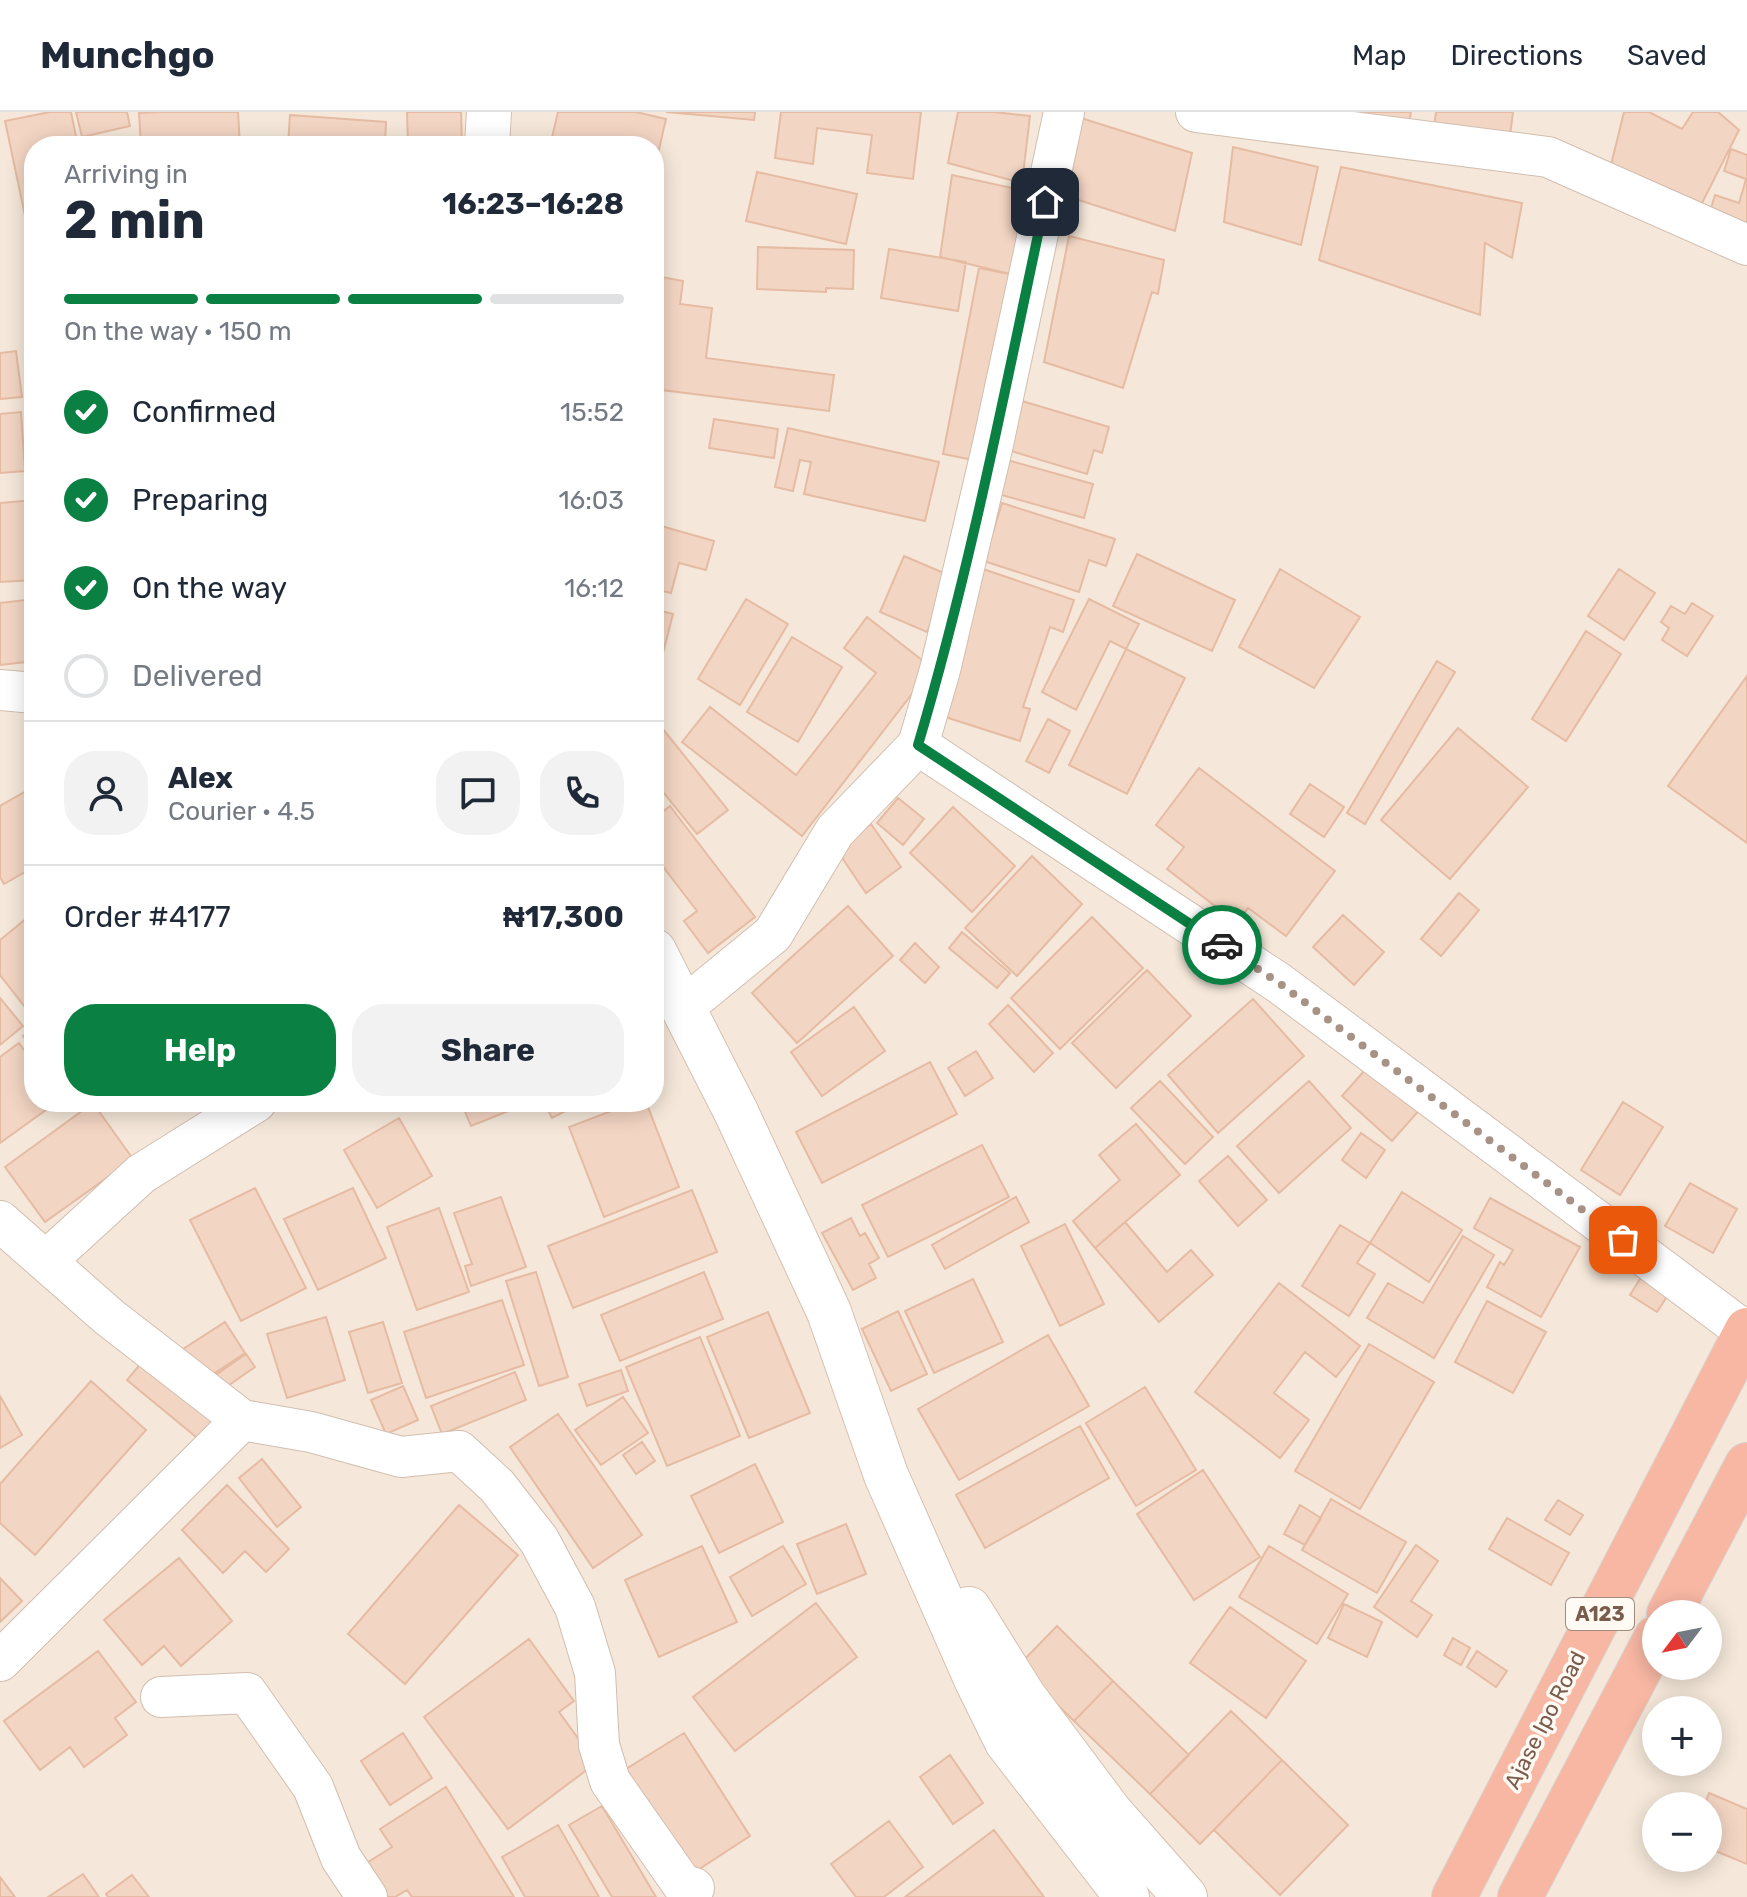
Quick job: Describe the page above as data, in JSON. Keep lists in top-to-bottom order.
{
  "streets": {
    "highway": ["A123", "Ajase Ipo Road"]
  },
  "north": "bottom left",
  "page": {
    "header": "Munchgo",
    "nav": ["Map", "Directions", "Saved"],
    "heading": ["2 min", "Arriving in", "16:23–16:28"],
    "panel": [
      "Alex",
      "Courier · 4.5",
      "Order #4177",
      "₦17,300"
    ],
    "bar": "On the way · 150 m",
    "list": [
      ["Confirmed", "15:52"],
      ["Preparing", "16:03"],
      ["On the way", "16:12"],
      "Delivered"
    ],
    "buttons": ["Help", "Share"],
    "map_buttons": ["+", "−"]
  }
}
